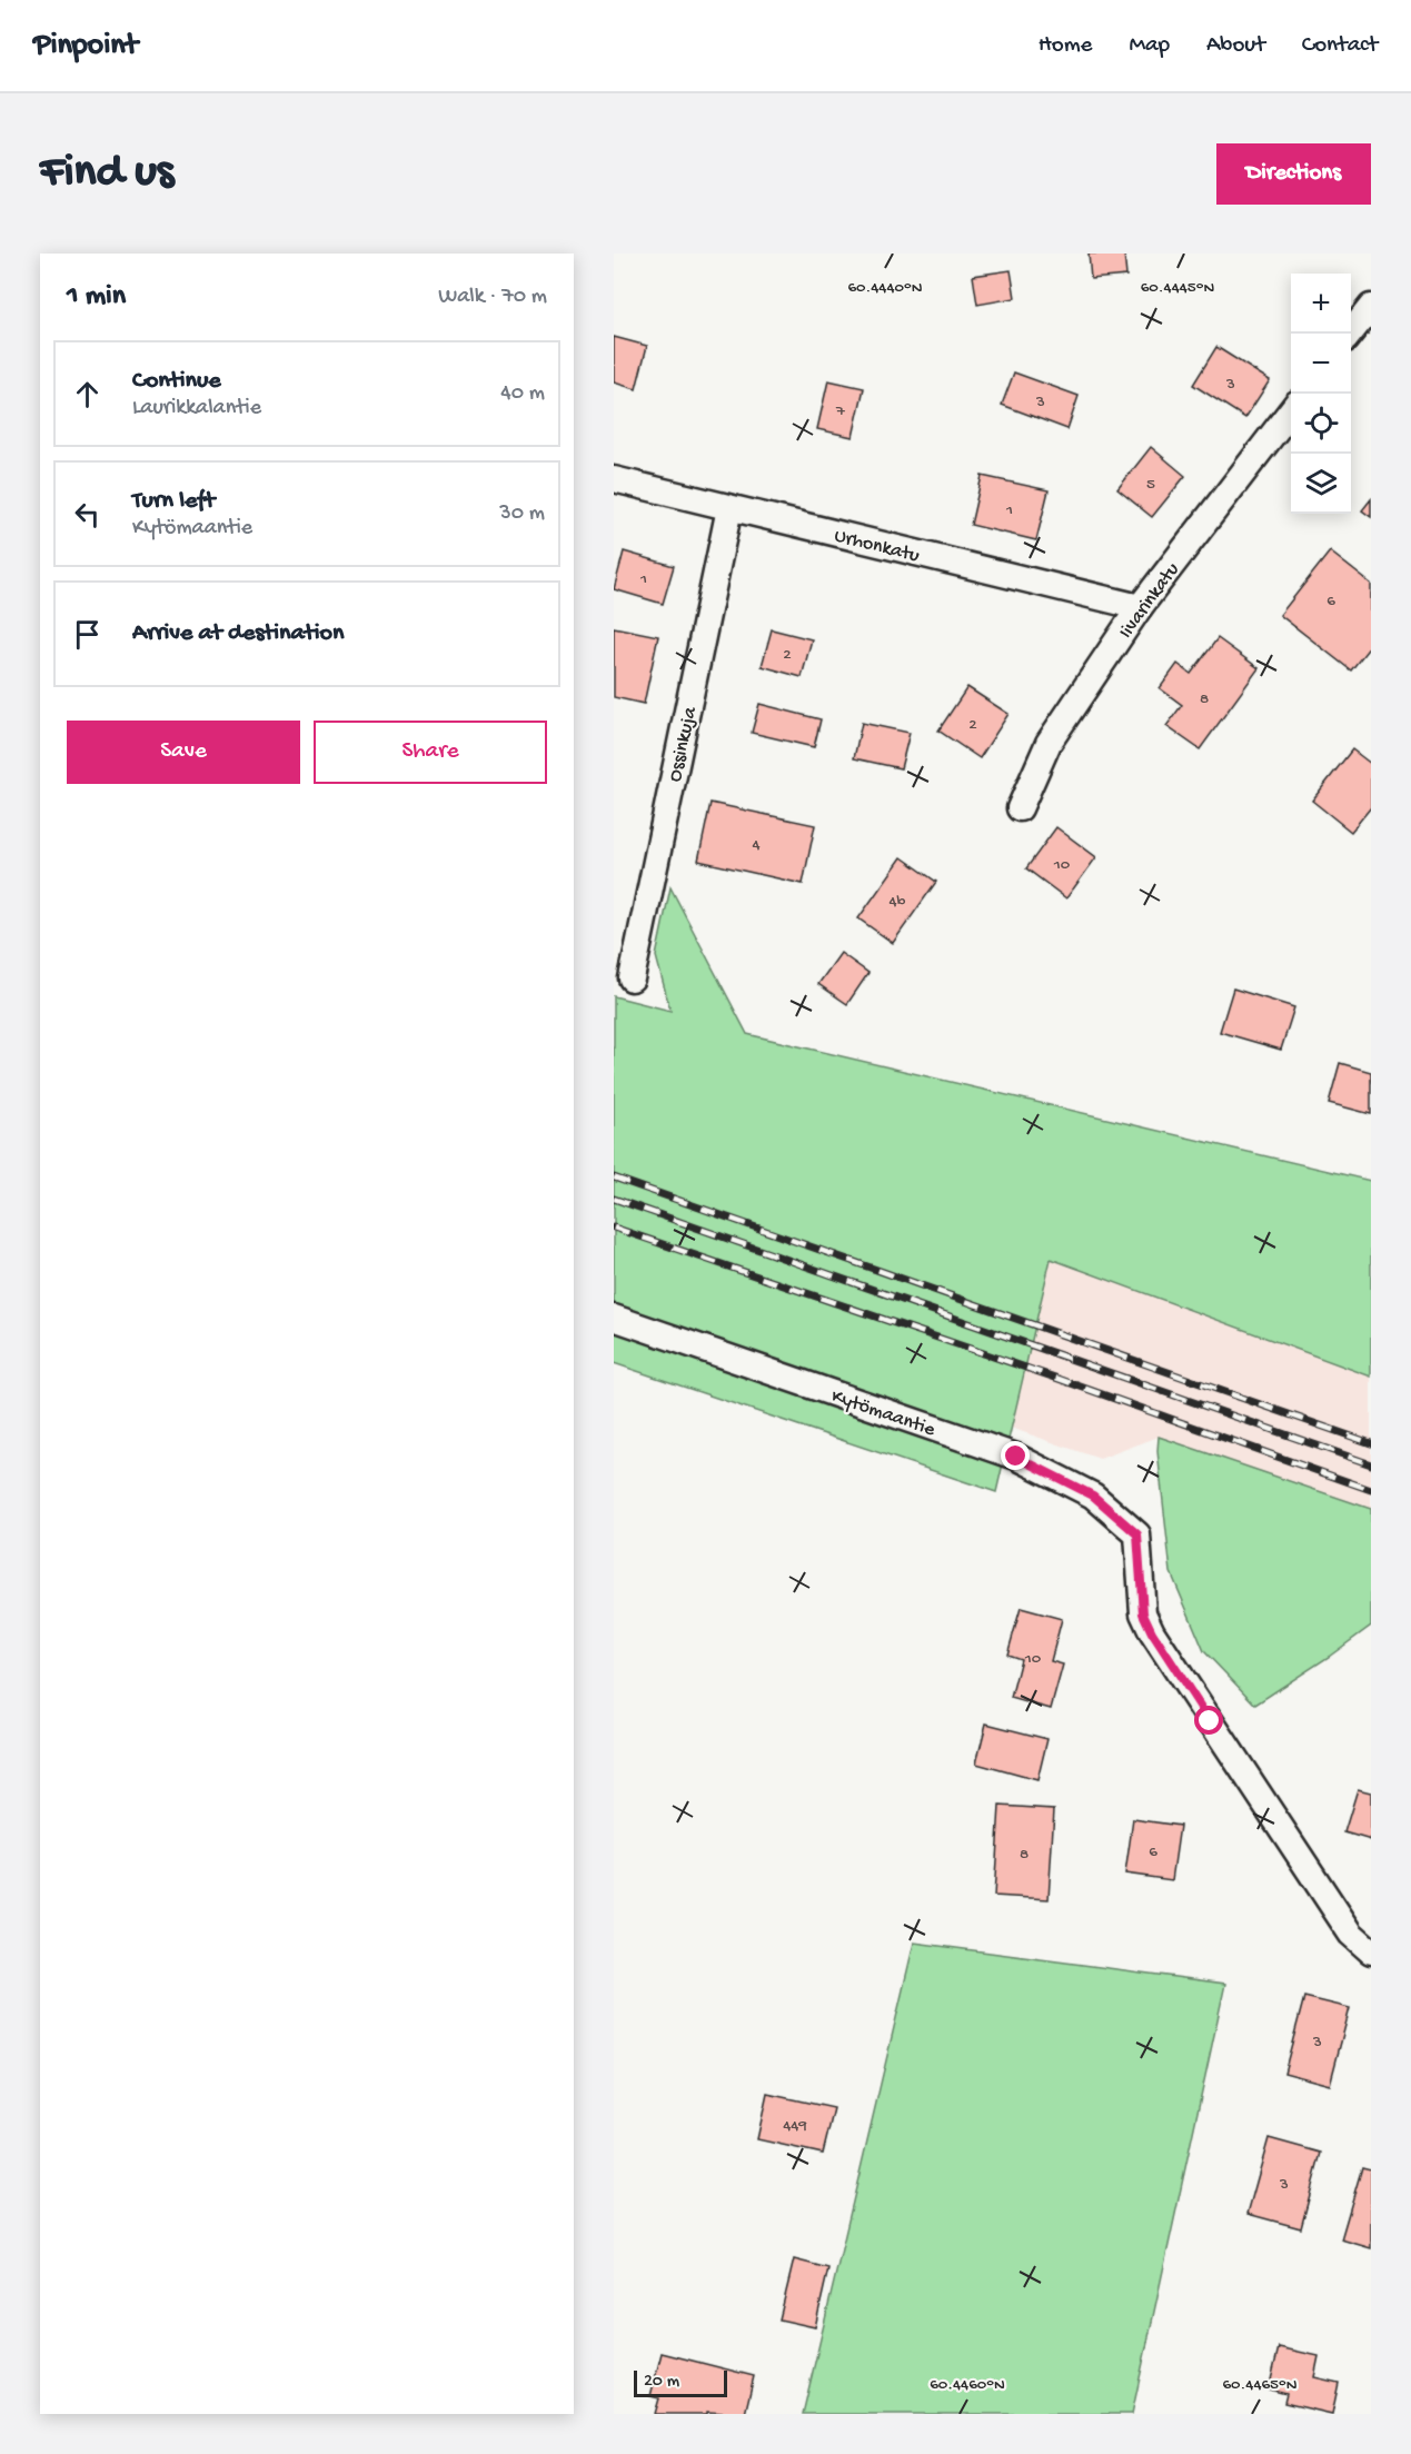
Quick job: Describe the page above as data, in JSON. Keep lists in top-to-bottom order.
{
  "streets": {
    "street": [
      "Urhonkatu",
      "Iivarinkatu",
      "Ossinkuja",
      "Kytömaantie"
    ]
  },
  "crossings": [
    ["Urhonkatu", "Iivarinkatu"],
    ["Urhonkatu", "Ossinkuja"]
  ],
  "house_numbers": [
    "3",
    "3",
    "7",
    "5",
    "1",
    "1",
    "6",
    "2",
    "8",
    "2",
    "4",
    "10",
    "4b",
    "10",
    "6",
    "8",
    "3",
    "449",
    "3"
  ],
  "scale_bar": "20 m",
  "page": {
    "header": "Pinpoint",
    "nav": [
      "Home",
      "Map",
      "About",
      "Contact"
    ],
    "buttons": [
      "Directions",
      ["Save", "Share"]
    ],
    "title": "Find us",
    "heading": ["1 min", "Walk · 70 m"],
    "map_buttons": ["+", "−"],
    "list": [
      ["Continue", "Laurikkalantie", "40 m"],
      ["Turn left", "Kytömaantie", "30 m"],
      "Arrive at destination"
    ],
    "scale": "20 m"
  },
  "coordinates": [
    "60.4440°N",
    "60.4445°N",
    "60.4460°N",
    "60.4465°N"
  ]
}
